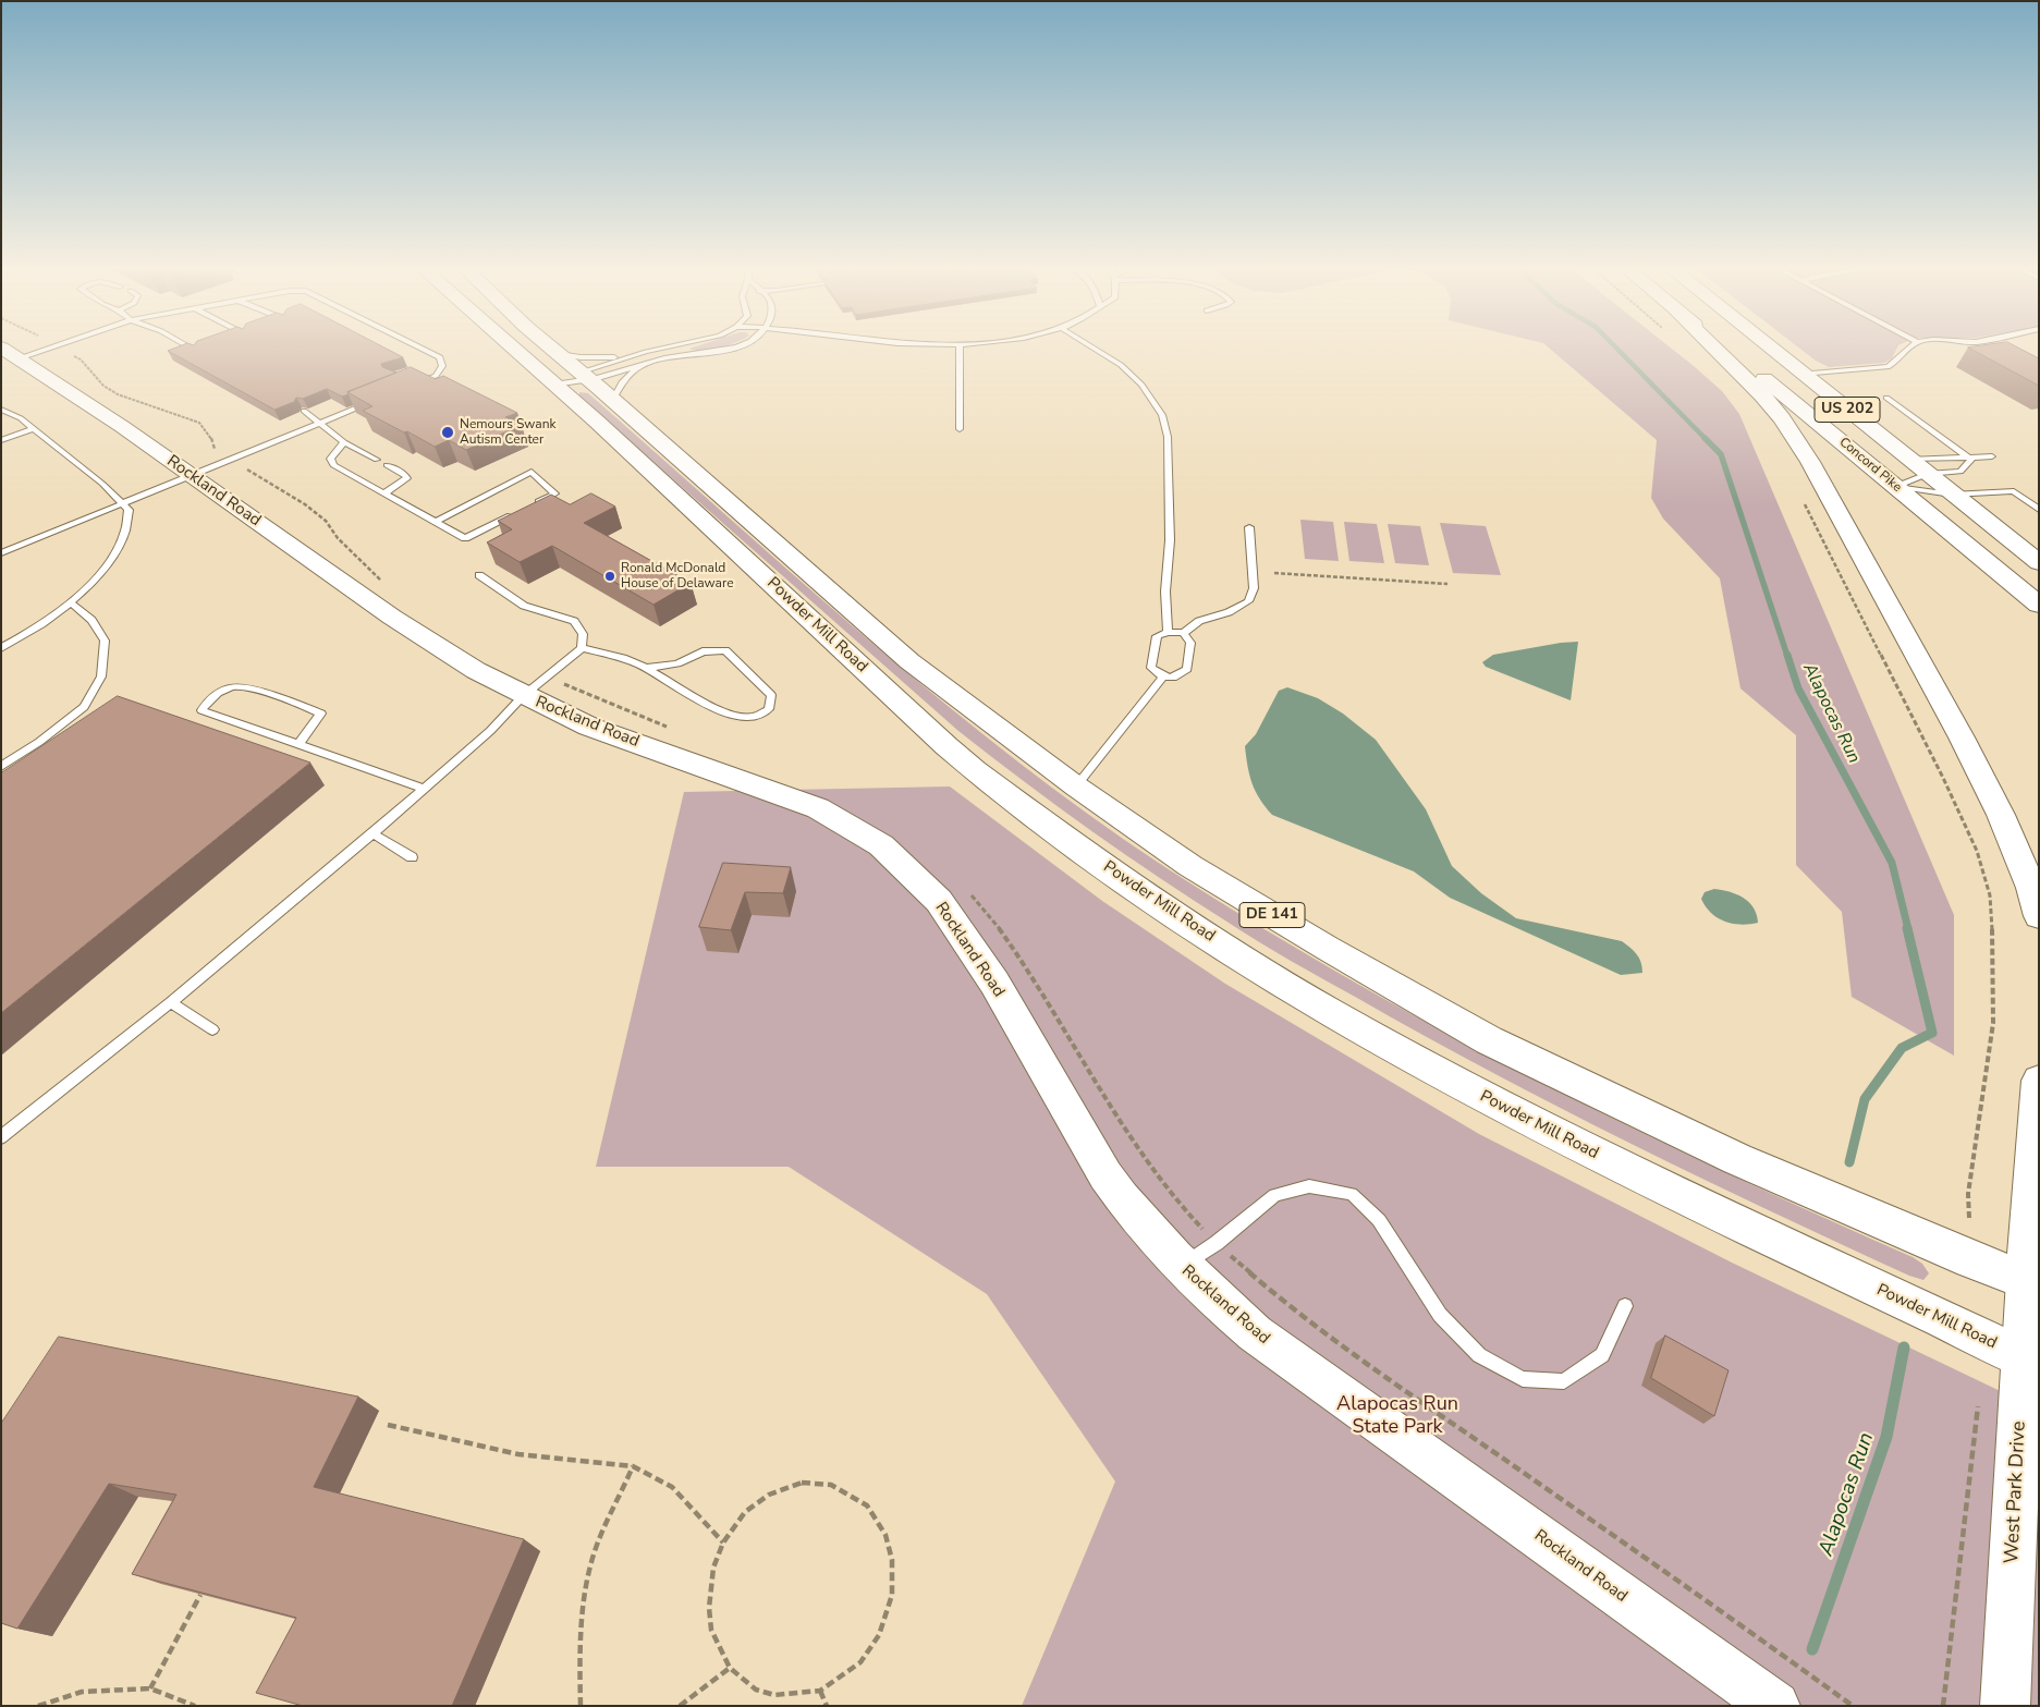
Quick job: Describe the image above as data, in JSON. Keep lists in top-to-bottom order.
{
  "streets": {
    "main road": [
      "US 202",
      "Concord Pike",
      "Rockland Road",
      "Powder Mill Road",
      "DE 141",
      "West Park Drive"
    ]
  },
  "crossings": [
    ["Powder Mill Road", "West Park Drive"]
  ],
  "water": ["Alapocas Run"],
  "parks": ["Alapocas Run State Park"],
  "places": ["Nemours Swank Autism Center", "Ronald McDonald House of Delaware"]
}
